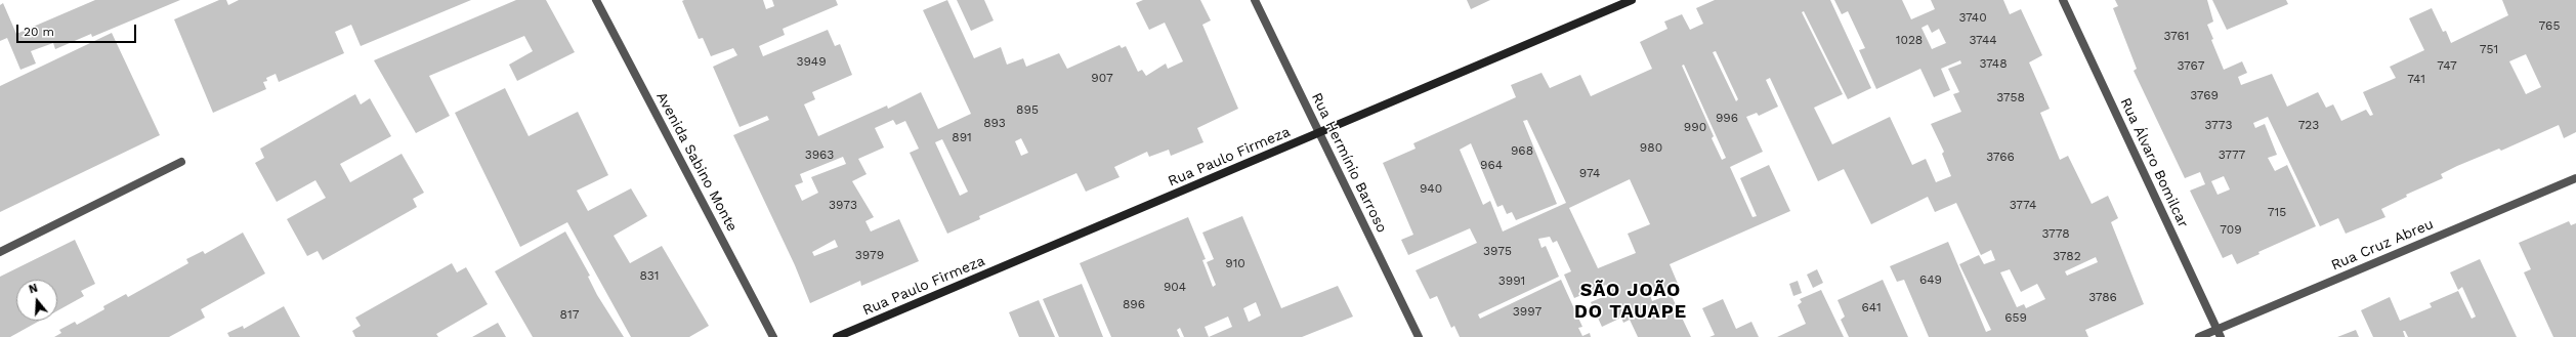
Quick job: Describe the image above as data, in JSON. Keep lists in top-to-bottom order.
{
  "streets": {
    "street": [
      "Rua Paulo Firmeza",
      "Avenida Sabino Monte",
      "Rua Hermínio Barroso",
      "Rua Álvaro Bomilcar",
      "Rua Cruz Abreu"
    ]
  },
  "crossings": [
    ["Rua Paulo Firmeza", "Rua Hermínio Barroso"],
    ["Rua Álvaro Bomilcar", "Rua Cruz Abreu"]
  ],
  "districts": ["SÃO JOÃO DO TAUAPE"],
  "house_numbers": [
    "3740",
    "765",
    "3761",
    "1028",
    "3744",
    "751",
    "3949",
    "3748",
    "3767",
    "747",
    "907",
    "741",
    "3769",
    "3758",
    "895",
    "996",
    "893",
    "3773",
    "723",
    "990",
    "891",
    "980",
    "968",
    "3963",
    "3777",
    "3766",
    "964",
    "974",
    "940",
    "3973",
    "3774",
    "715",
    "709",
    "3778",
    "3975",
    "3979",
    "3782",
    "910",
    "831",
    "649",
    "3991",
    "904",
    "3786",
    "896",
    "641",
    "3997",
    "817",
    "659"
  ],
  "scale_bar": "20 m",
  "north": "top"
}
